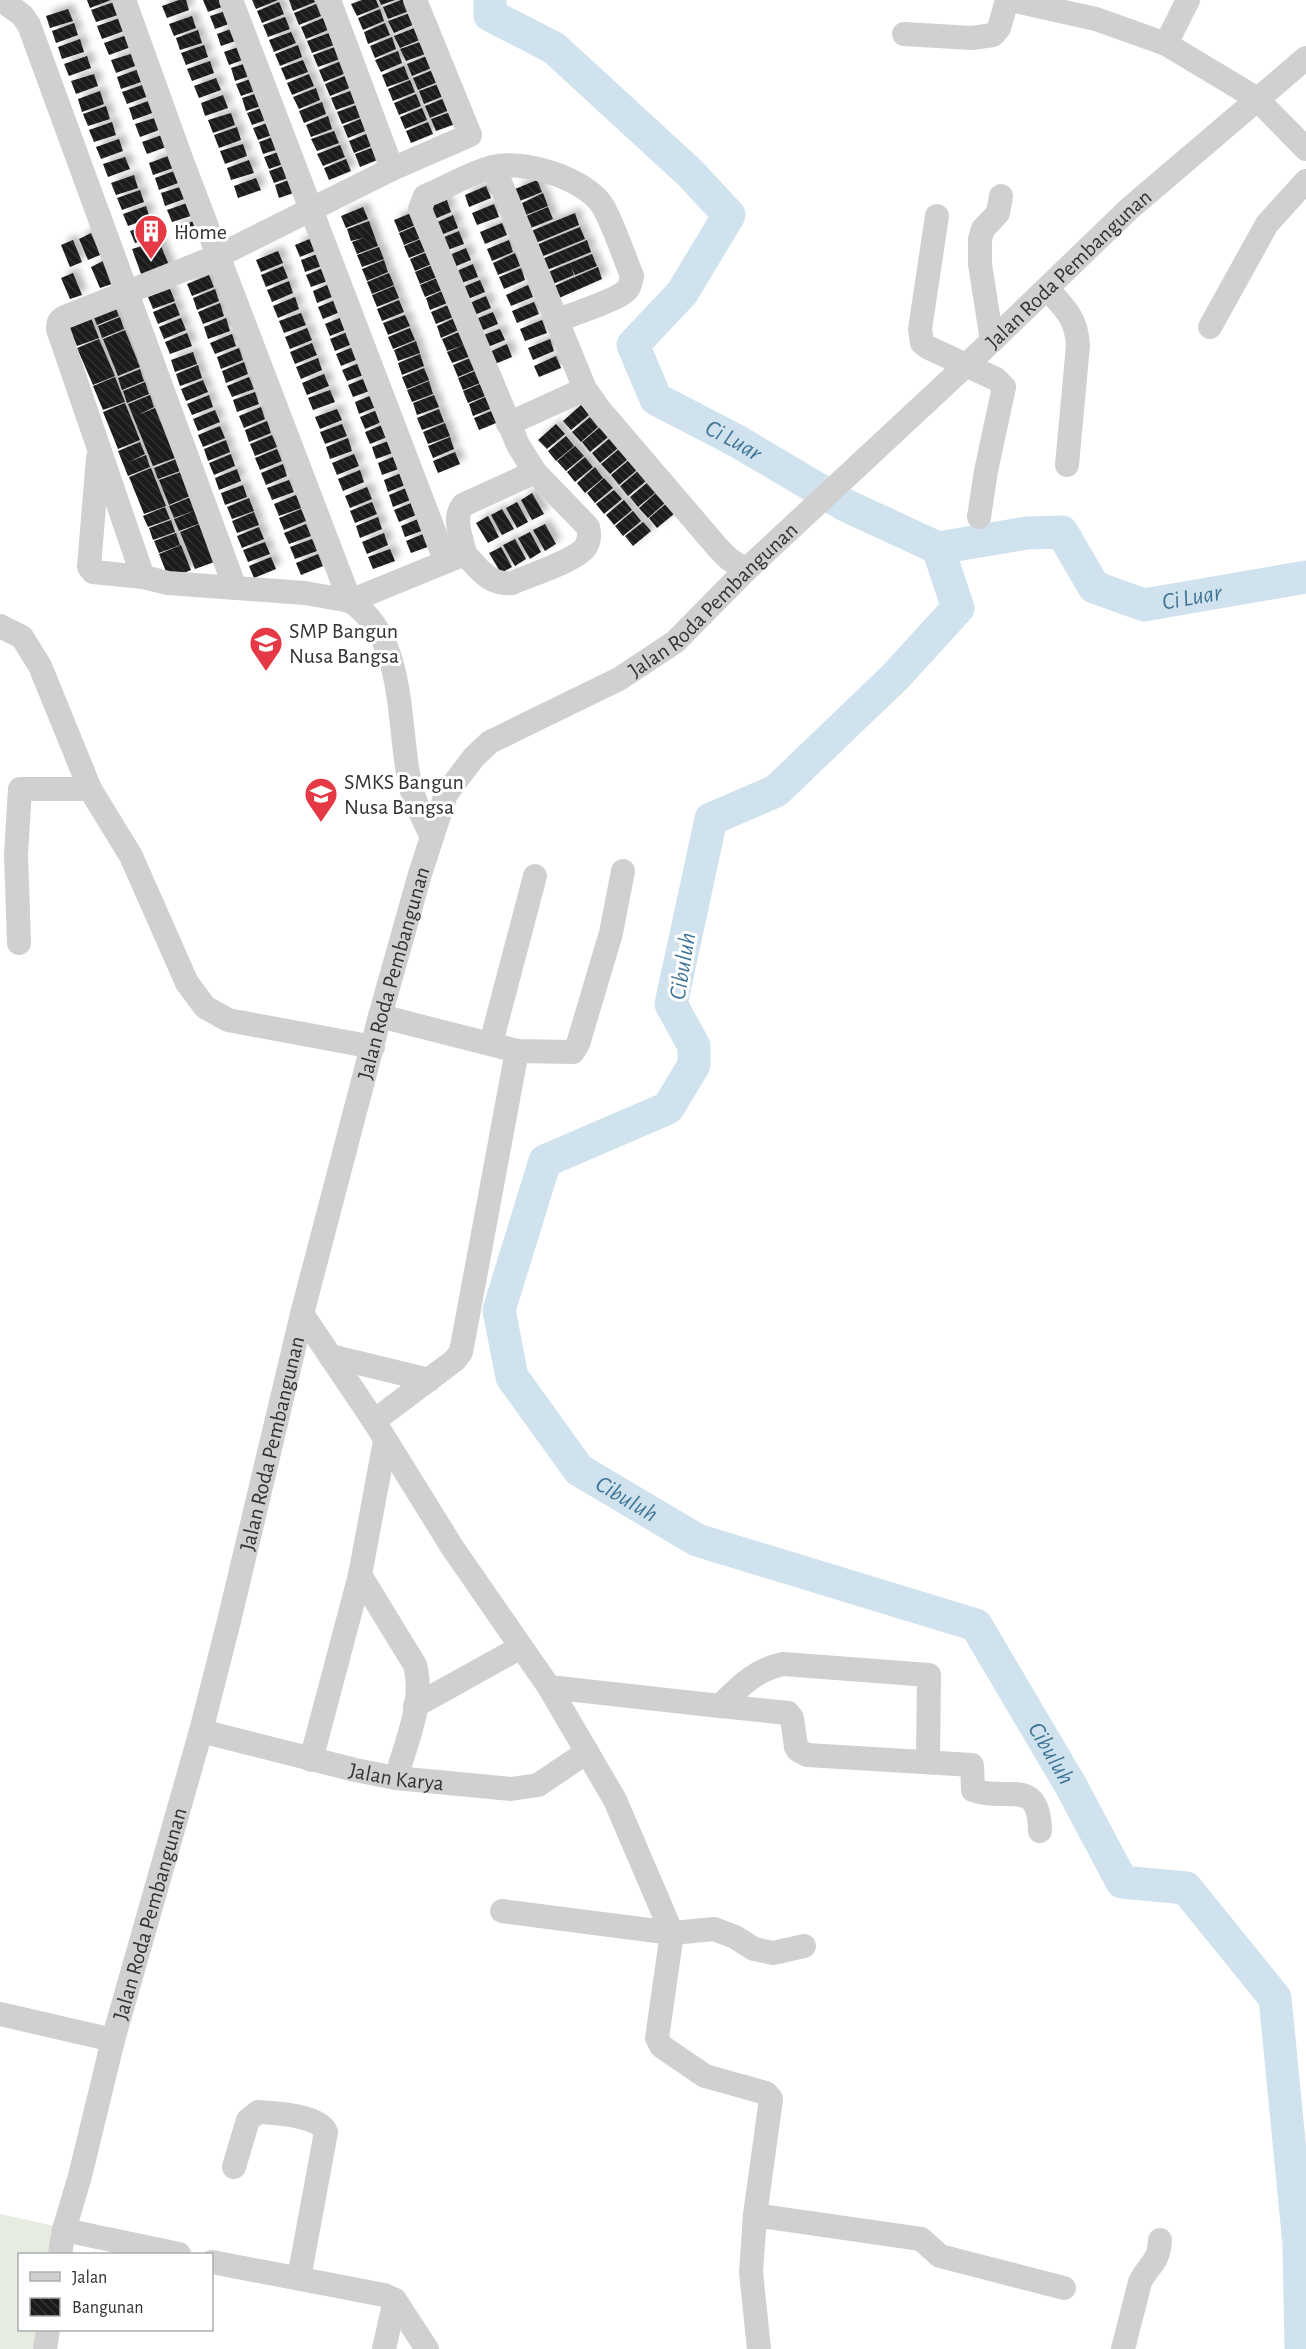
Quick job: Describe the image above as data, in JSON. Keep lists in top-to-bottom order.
{
  "streets": {
    "street": ["Jalan Roda Pembangunan", "Jalan Karya"]
  },
  "crossings": [
    ["Jalan Roda Pembangunan", "Jalan Karya"]
  ],
  "water": ["Ci Luar", "Cibuluh"],
  "places": {
    "building": ["Home"],
    "school or university": ["SMP Bangun Nusa Bangsa", "SMKS Bangun Nusa Bangsa"]
  },
  "legend": ["Jalan", "Bangunan"]
}
